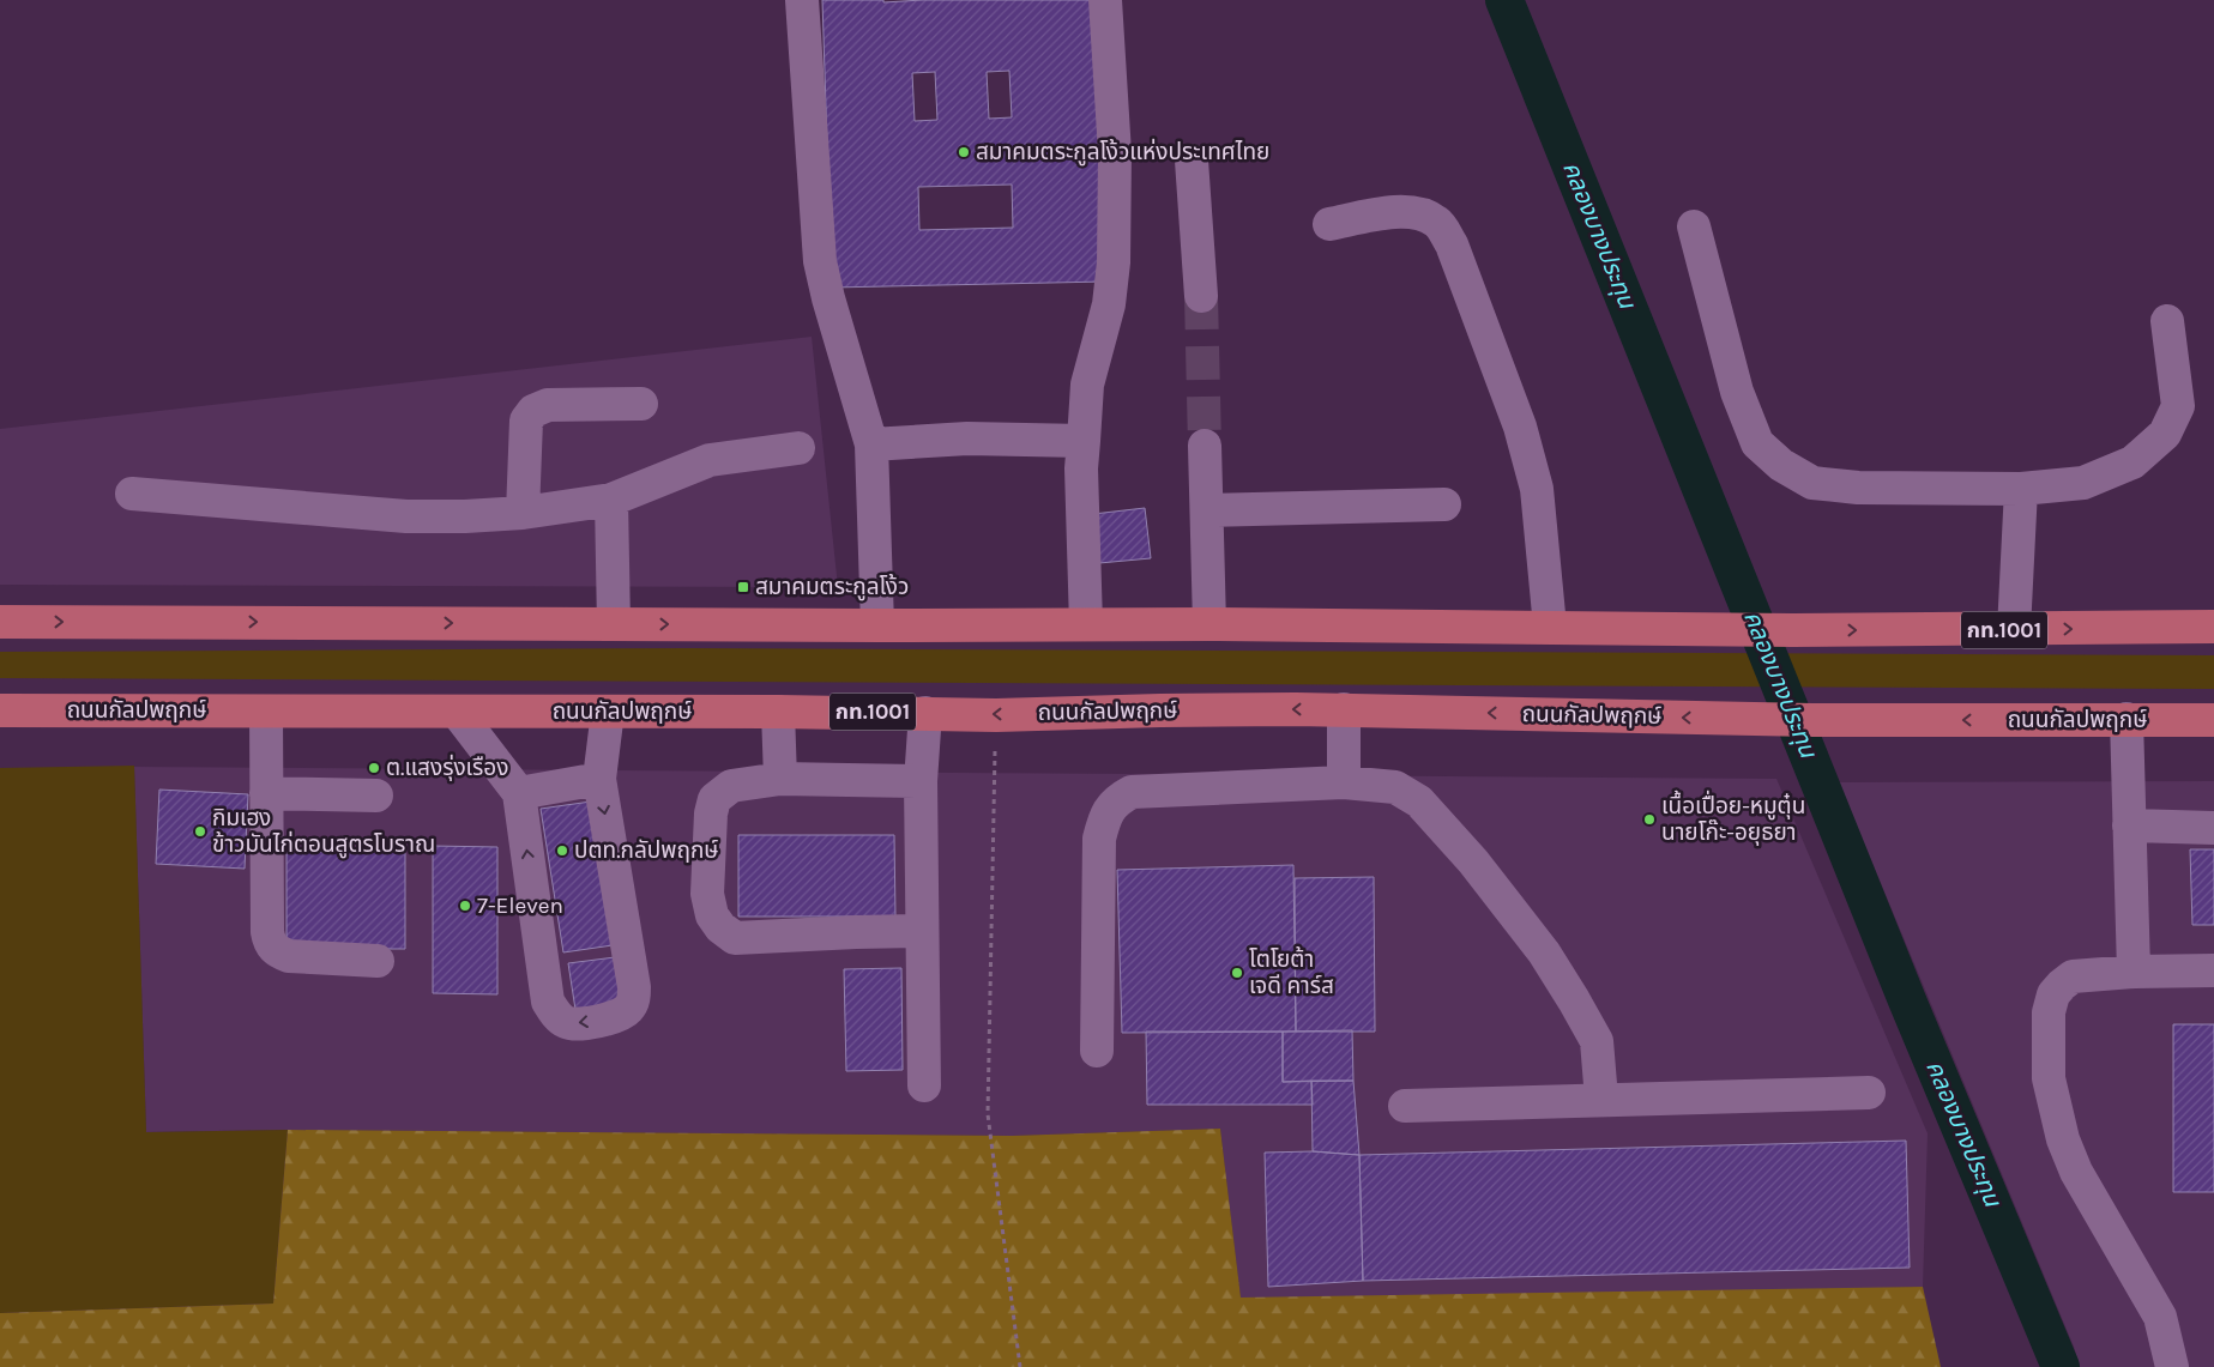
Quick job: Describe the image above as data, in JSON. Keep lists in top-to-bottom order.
{
  "streets": {
    "main road": ["กท.1001", "ถนนกัลปพฤกษ์"]
  },
  "water": ["คลองบางประทุน"],
  "places": {
    "other": [
      "สมาคมตระกูลโง้วแห่งประเทศไทย",
      "ต.แสงรุ่งเรือง",
      "เนื้อเปื่อย-หมูตุ๋น นายโก๊ะ-อยุธยา",
      "กิมเฮง ข้าวมันไก่ตอนสูตรโบราณ",
      "ปตท.กลัปพฤกษ์",
      "7-Eleven",
      "โตโยต้า เจดี คาร์ส"
    ],
    "transit": ["สมาคมตระกูลโง้ว"]
  }
}
